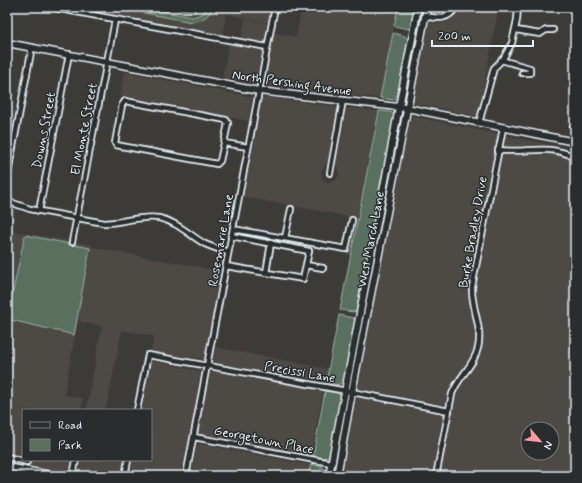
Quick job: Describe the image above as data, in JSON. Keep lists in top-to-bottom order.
{
  "streets": {
    "main road": ["North Pershing Avenue", "West March Lane"],
    "street": [
      "El Monte Street",
      "Downs Street",
      "Burke Bradley Drive",
      "Rosemarie Lane",
      "Precissi Lane",
      "Georgetown Place"
    ]
  },
  "crossings": [
    ["North Pershing Avenue", "El Monte Street"],
    ["North Pershing Avenue", "Downs Street"],
    ["North Pershing Avenue", "Burke Bradley Drive"],
    ["North Pershing Avenue", "West March Lane"],
    ["North Pershing Avenue", "Rosemarie Lane"],
    ["Burke Bradley Drive", "Precissi Lane"],
    ["West March Lane", "Precissi Lane"],
    ["West March Lane", "Georgetown Place"],
    ["Rosemarie Lane", "Precissi Lane"],
    ["Rosemarie Lane", "Georgetown Place"]
  ],
  "legend": ["Road", "Park"],
  "scale_bar": "200 m",
  "north": "bottom right"
}
